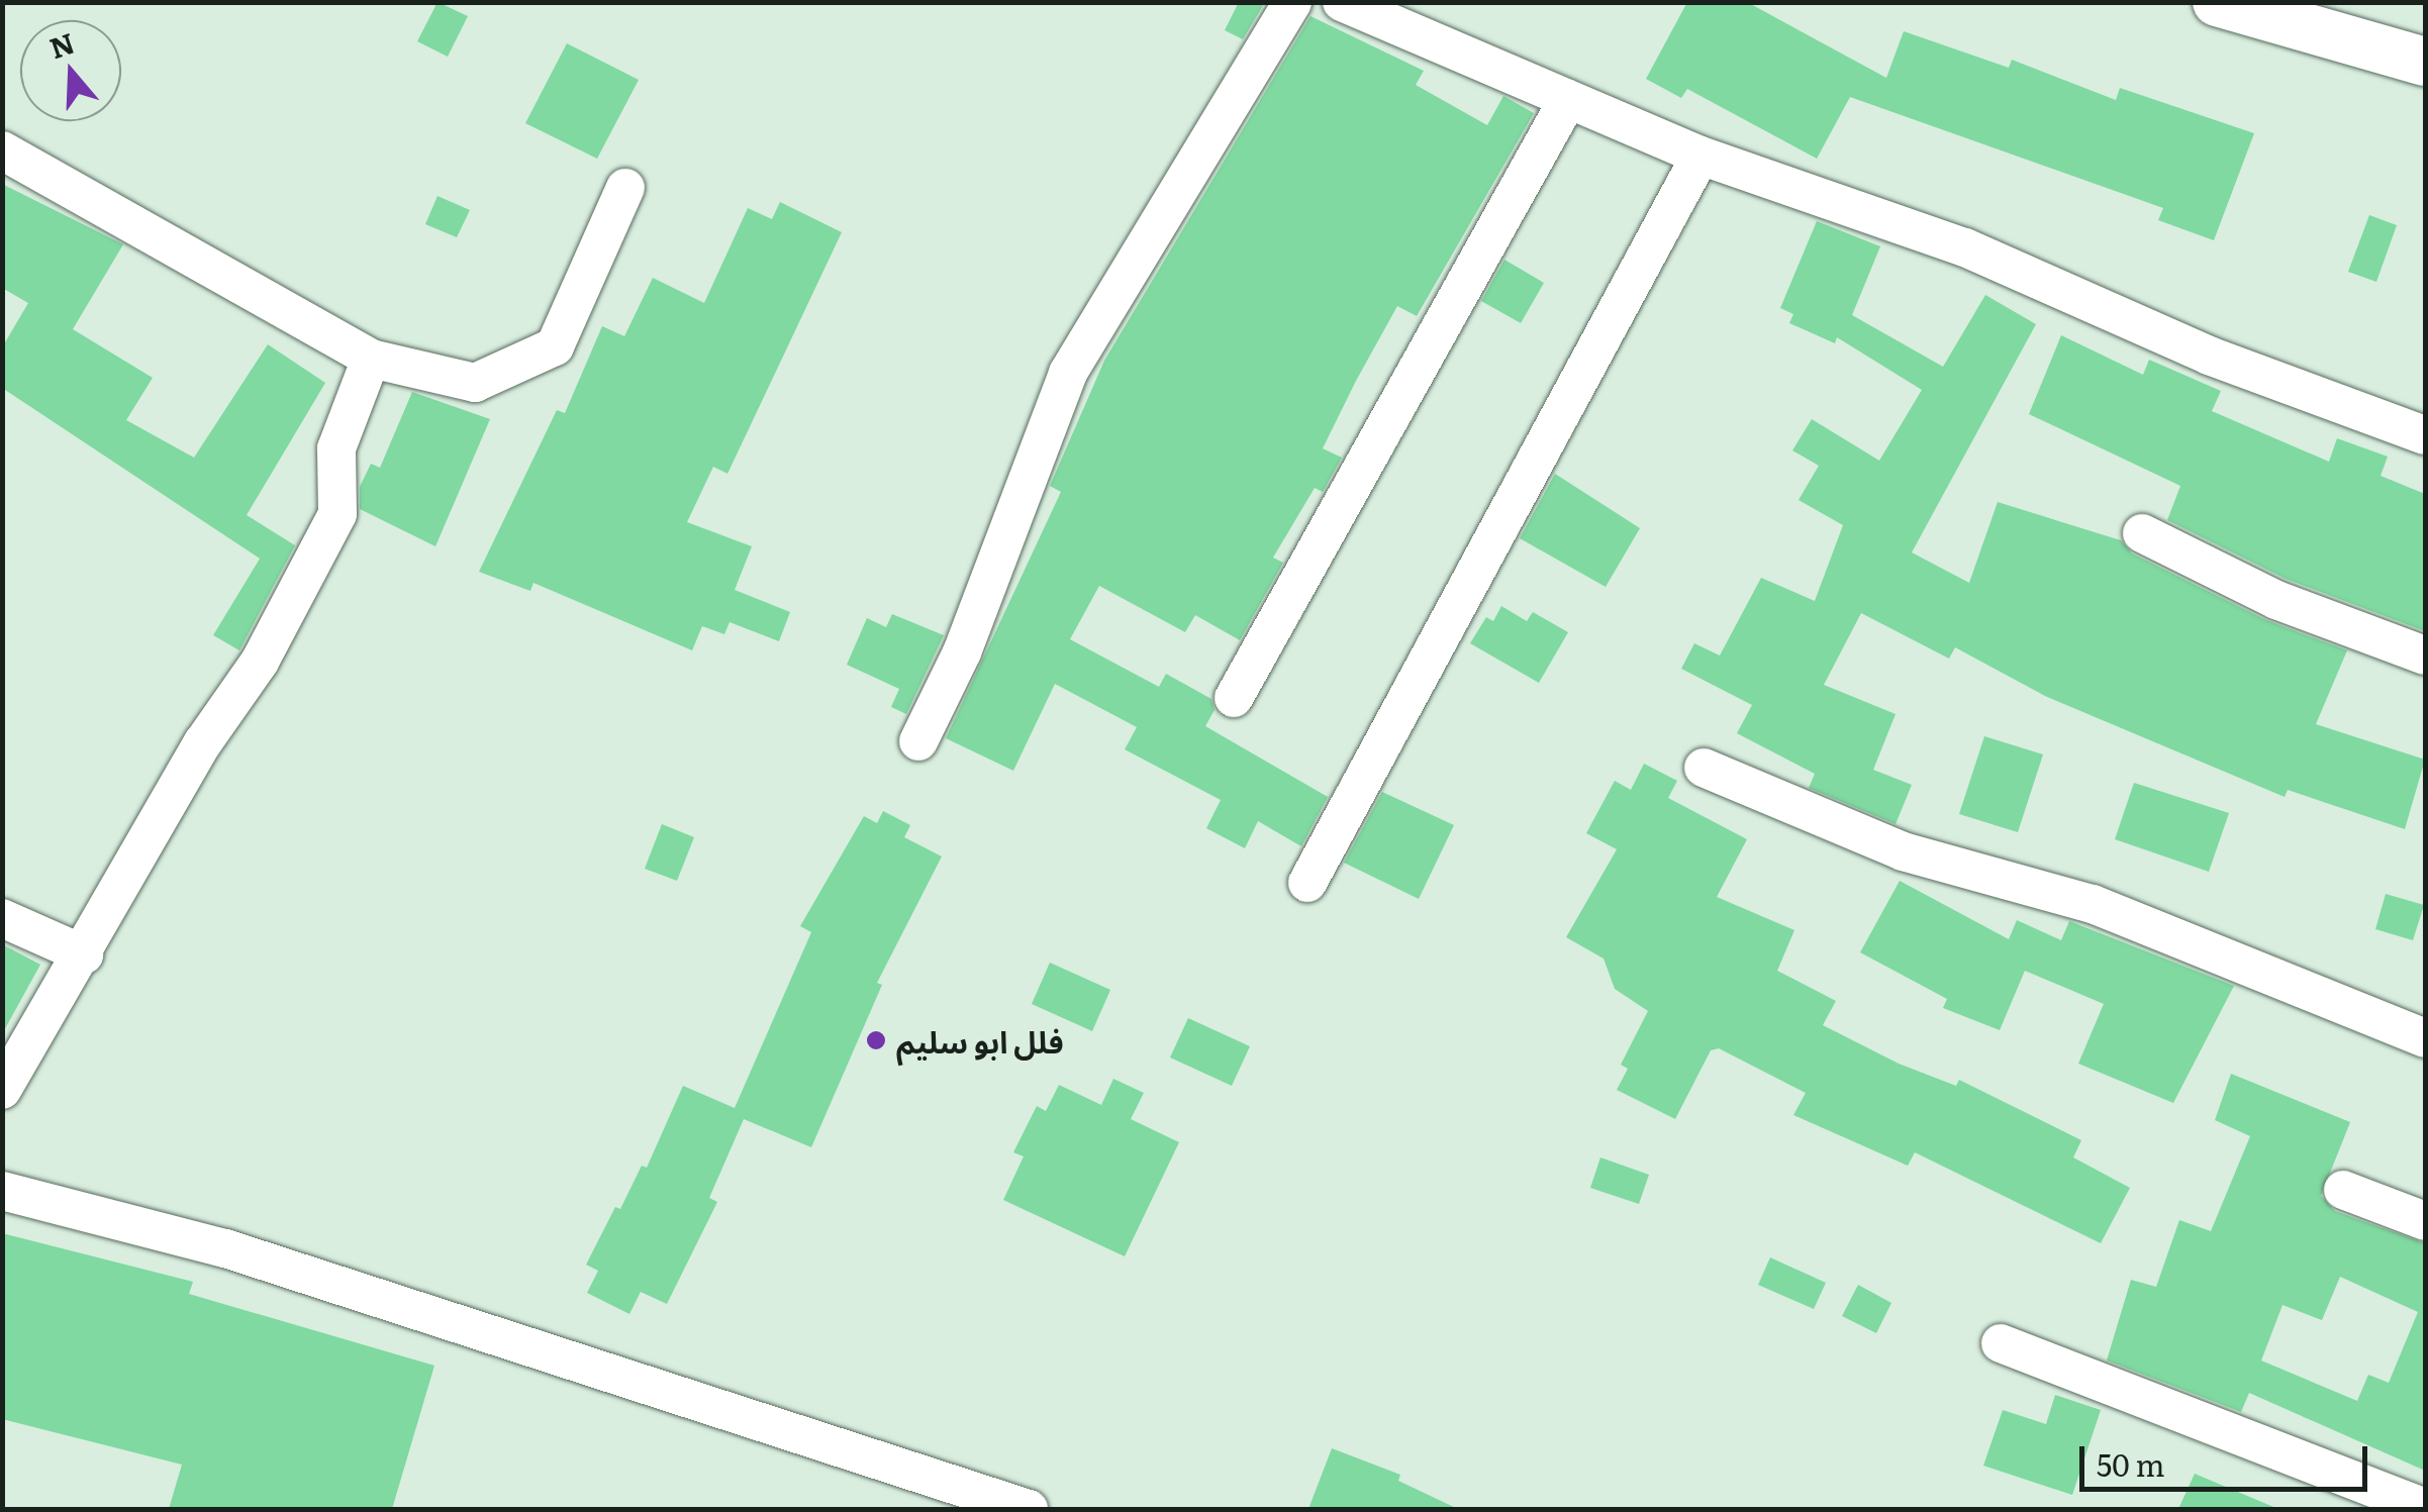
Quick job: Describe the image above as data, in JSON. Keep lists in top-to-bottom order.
{
  "places": ["فلل ابو سليم"],
  "scale_bar": "50 m",
  "north": "top"
}
